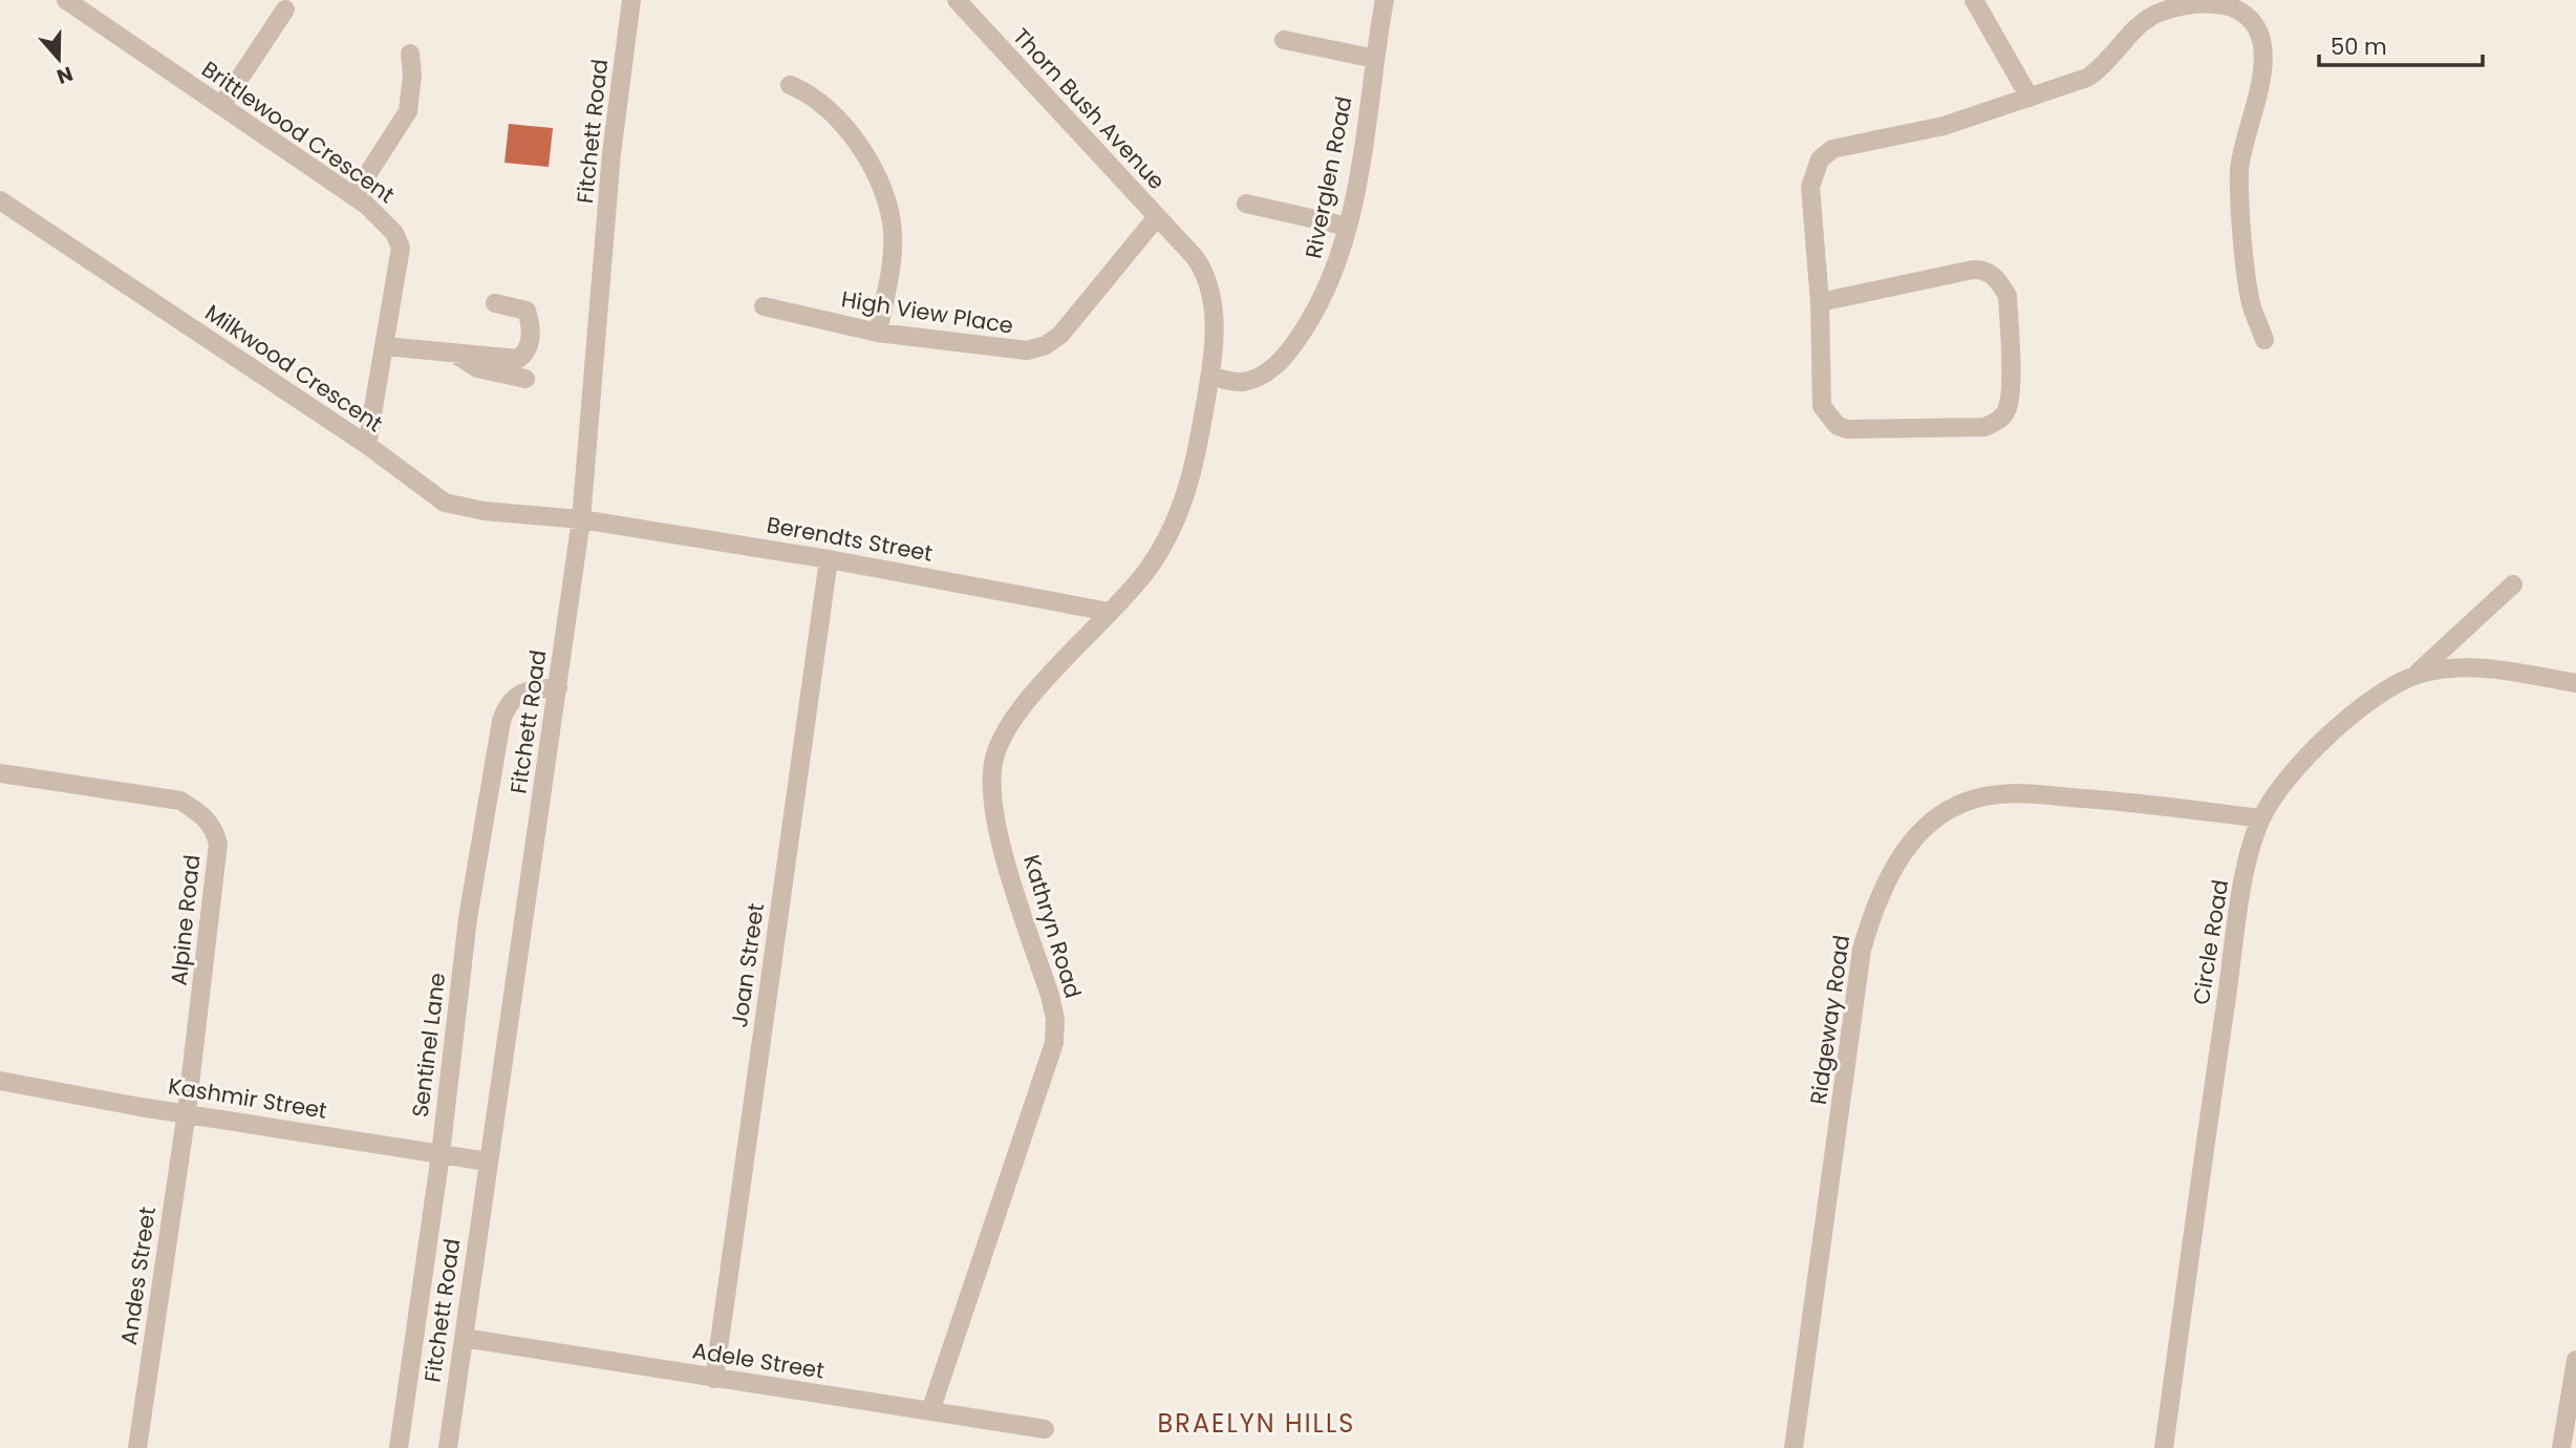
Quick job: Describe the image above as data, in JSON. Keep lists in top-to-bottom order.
{
  "streets": {
    "street": [
      "Thorn Bush Avenue",
      "Fitchett Road",
      "Brittlewood Crescent",
      "Riverglen Road",
      "High View Place",
      "Milkwood Crescent",
      "Berendts Street",
      "Alpine Road",
      "Kathryn Road",
      "Circle Road",
      "Joan Street",
      "Ridgeway Road",
      "Sentinel Lane",
      "Kashmir Street",
      "Andes Street",
      "Adele Street"
    ]
  },
  "crossings": [
    ["Thorn Bush Avenue", "Riverglen Road"],
    ["Thorn Bush Avenue", "High View Place"],
    ["Thorn Bush Avenue", "Kathryn Road"],
    ["Fitchett Road", "Milkwood Crescent"],
    ["Fitchett Road", "Berendts Street"],
    ["Fitchett Road", "Sentinel Lane"],
    ["Fitchett Road", "Kashmir Street"],
    ["Fitchett Road", "Adele Street"],
    ["Brittlewood Crescent", "Milkwood Crescent"],
    ["Riverglen Road", "Kathryn Road"],
    ["Milkwood Crescent", "Berendts Street"],
    ["Berendts Street", "Kathryn Road"],
    ["Berendts Street", "Joan Street"],
    ["Alpine Road", "Kashmir Street"],
    ["Alpine Road", "Andes Street"],
    ["Kathryn Road", "Adele Street"],
    ["Circle Road", "Ridgeway Road"],
    ["Joan Street", "Adele Street"],
    ["Sentinel Lane", "Kashmir Street"],
    ["Kashmir Street", "Andes Street"]
  ],
  "districts": ["BRAELYN HILLS"],
  "scale_bar": "50 m",
  "north": "bottom"
}
